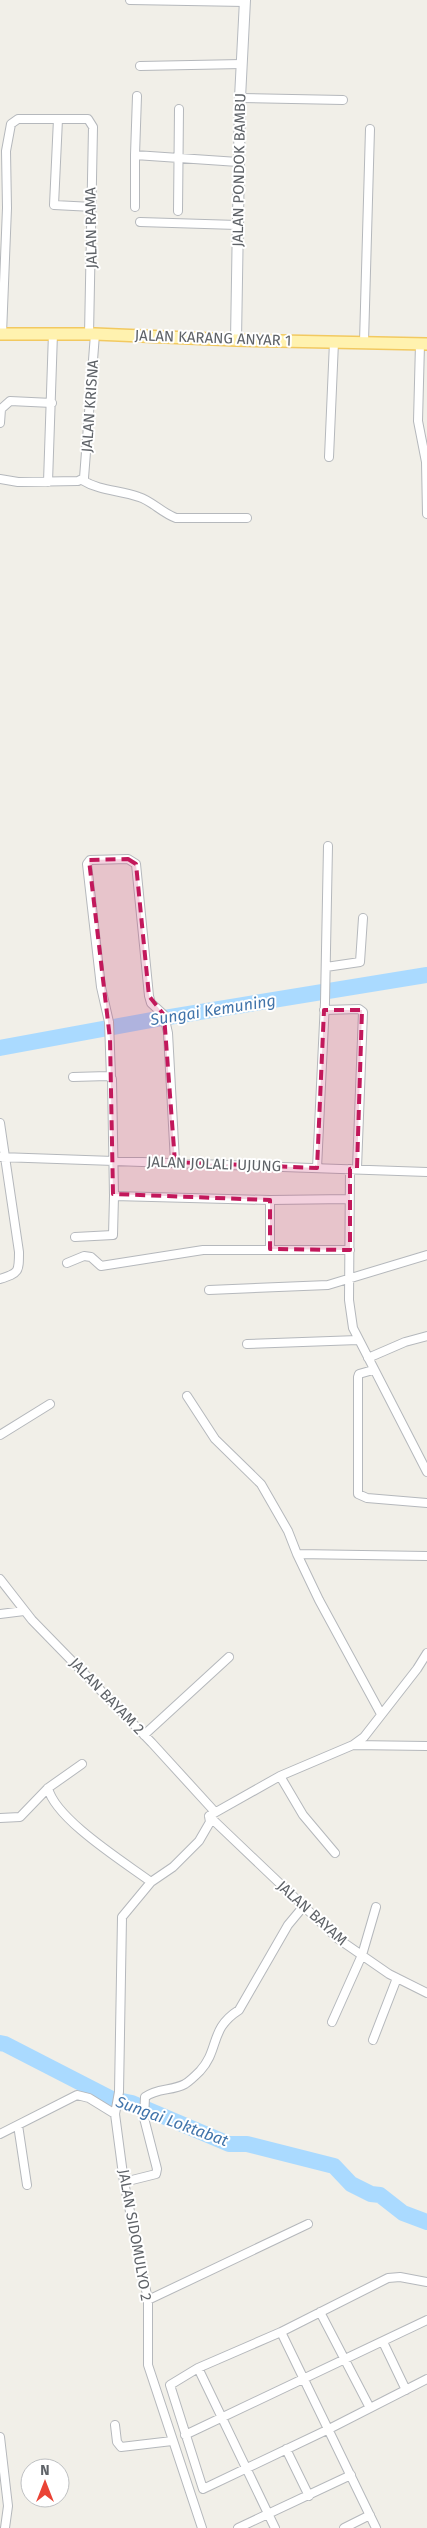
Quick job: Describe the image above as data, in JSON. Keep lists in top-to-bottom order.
{
  "streets": {
    "main road": ["JALAN KARANG ANYAR 1"],
    "street": [
      "JALAN PONDOK BAMBU",
      "JALAN RAMA",
      "JALAN KRISNA",
      "JALAN JOLALI UJUNG",
      "JALAN BAYAM 2",
      "JALAN BAYAM",
      "JALAN SIDOMULYO 2"
    ]
  },
  "crossings": [
    ["JALAN PONDOK BAMBU", "JALAN KARANG ANYAR 1"],
    ["JALAN RAMA", "JALAN KARANG ANYAR 1"],
    ["JALAN RAMA", "JALAN KRISNA"],
    ["JALAN KARANG ANYAR 1", "JALAN KRISNA"],
    ["JALAN BAYAM 2", "JALAN BAYAM"],
    ["JALAN BAYAM 2", "JALAN SIDOMULYO 2"],
    ["JALAN BAYAM", "JALAN SIDOMULYO 2"]
  ],
  "water": ["Sungai Kemuning", "Sungai Loktabat"],
  "north": "top"
}
